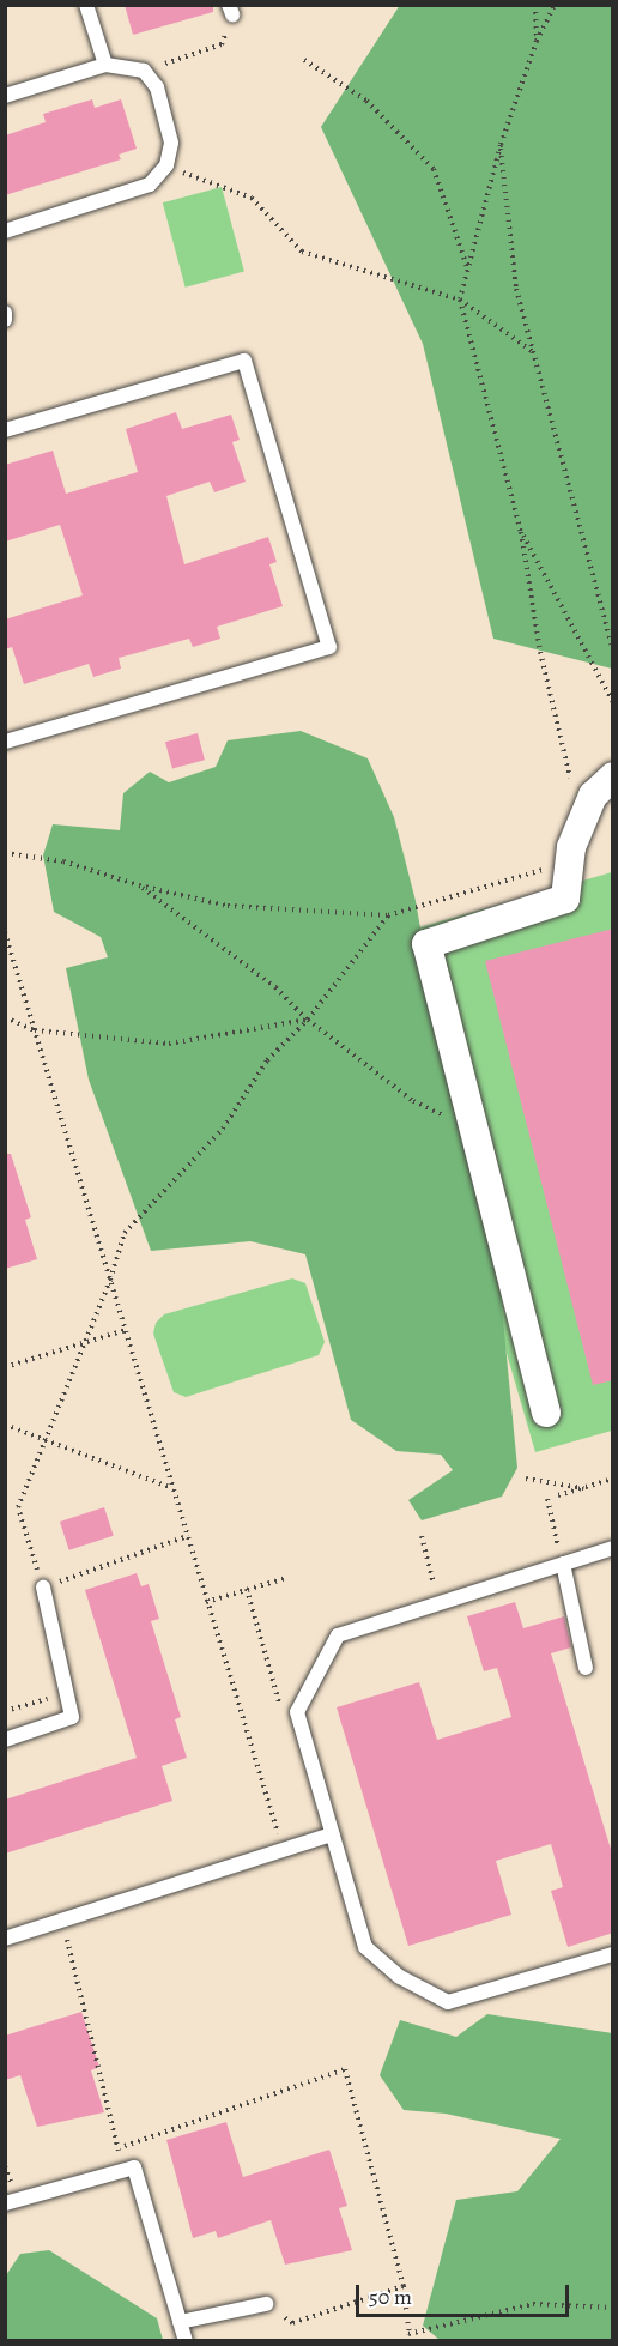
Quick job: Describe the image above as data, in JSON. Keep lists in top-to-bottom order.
{
  "scale_bar": "50 m"
}
